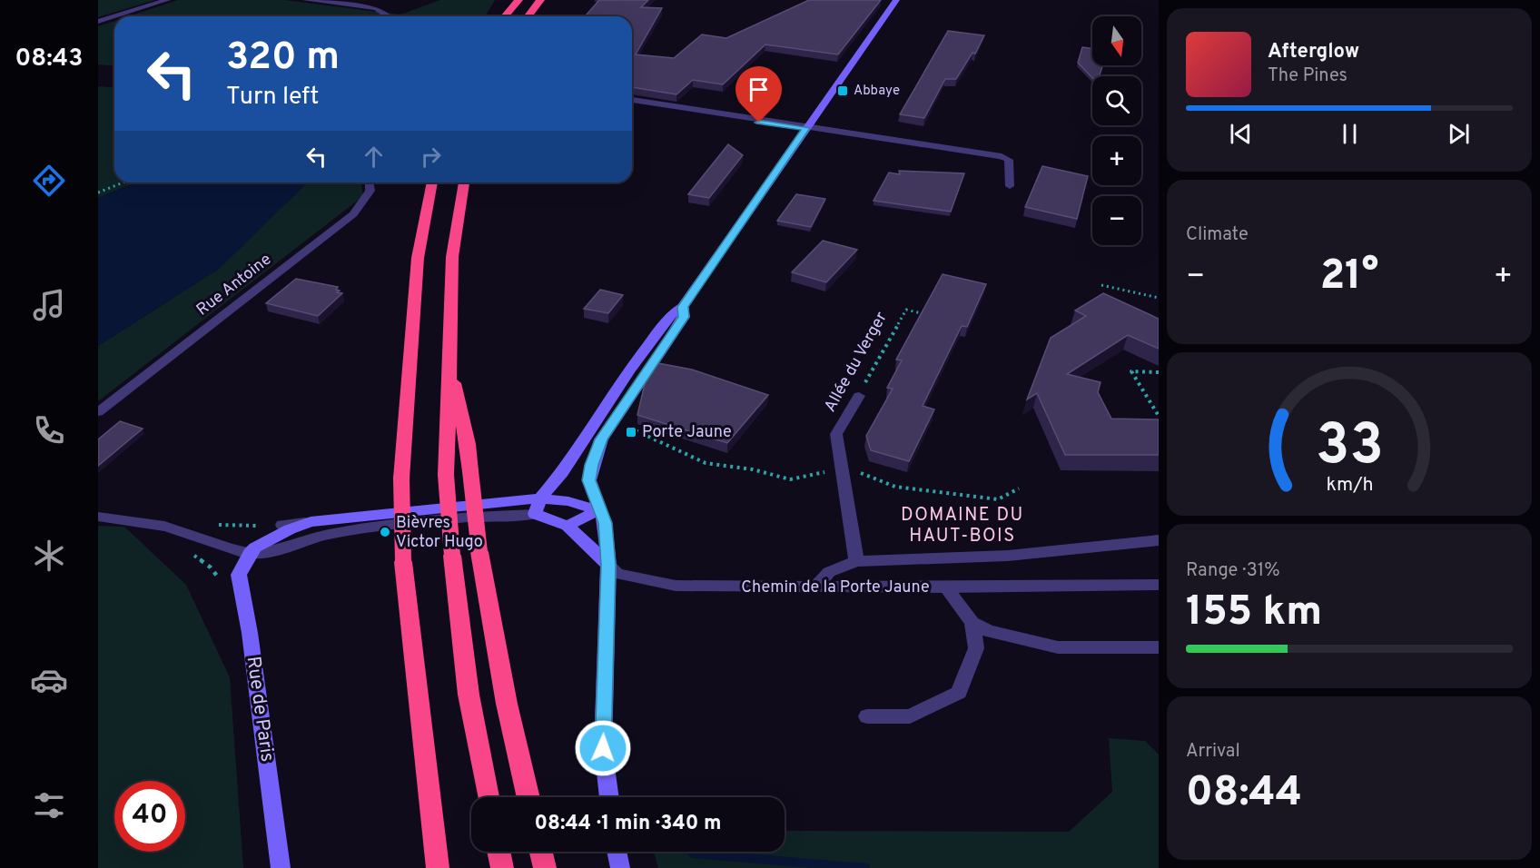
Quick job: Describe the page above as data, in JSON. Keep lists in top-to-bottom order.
{
  "streets": {
    "street": [
      "Rue Antoine",
      "Allée du Verger",
      "Chemin de la Porte Jaune",
      "Rue de Paris"
    ]
  },
  "districts": ["DOMAINE DU HAUT-BOIS"],
  "places": {
    "transit": ["Abbaye", "Porte Jaune"],
    "other": ["Bièvres Victor Hugo"]
  },
  "north": "bottom",
  "page": {
    "tabs": "08:43",
    "map_buttons": ["+", "−"],
    "turn": ["320 m", "Turn left"],
    "song": ["Afterglow", "The Pines"],
    "tile": [
      "Climate",
      ["Range · 31%", "155 km"],
      ["Arrival", "08:44"]
    ],
    "heat": ["−", "21°", "+"],
    "limit": "40",
    "trip": "08:44 · 1 min · 340 m",
    "gauge": ["33", "km/h"]
  }
}
